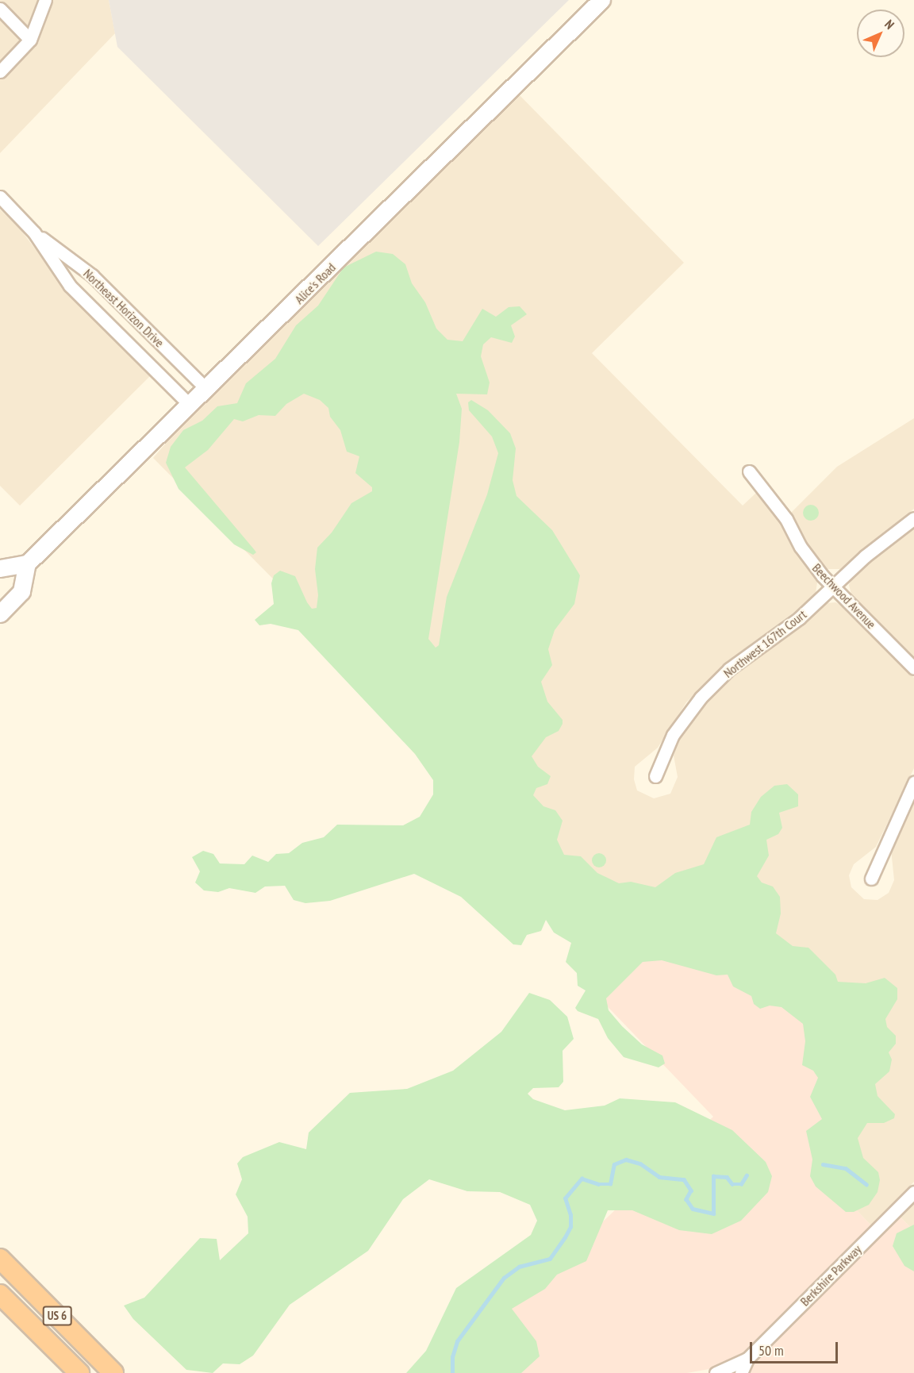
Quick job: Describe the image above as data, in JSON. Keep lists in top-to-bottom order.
{
  "streets": {
    "highway": ["US 6"],
    "main road": ["Alice's Road"],
    "street": [
      "Northeast Horizon Drive",
      "Beechwood Avenue",
      "Northwest 167th Court",
      "Berkshire Parkway"
    ]
  },
  "crossings": [
    ["Alice's Road", "Northeast Horizon Drive"],
    ["Beechwood Avenue", "Northwest 167th Court"]
  ],
  "scale_bar": "50 m",
  "north": "top right"
}
